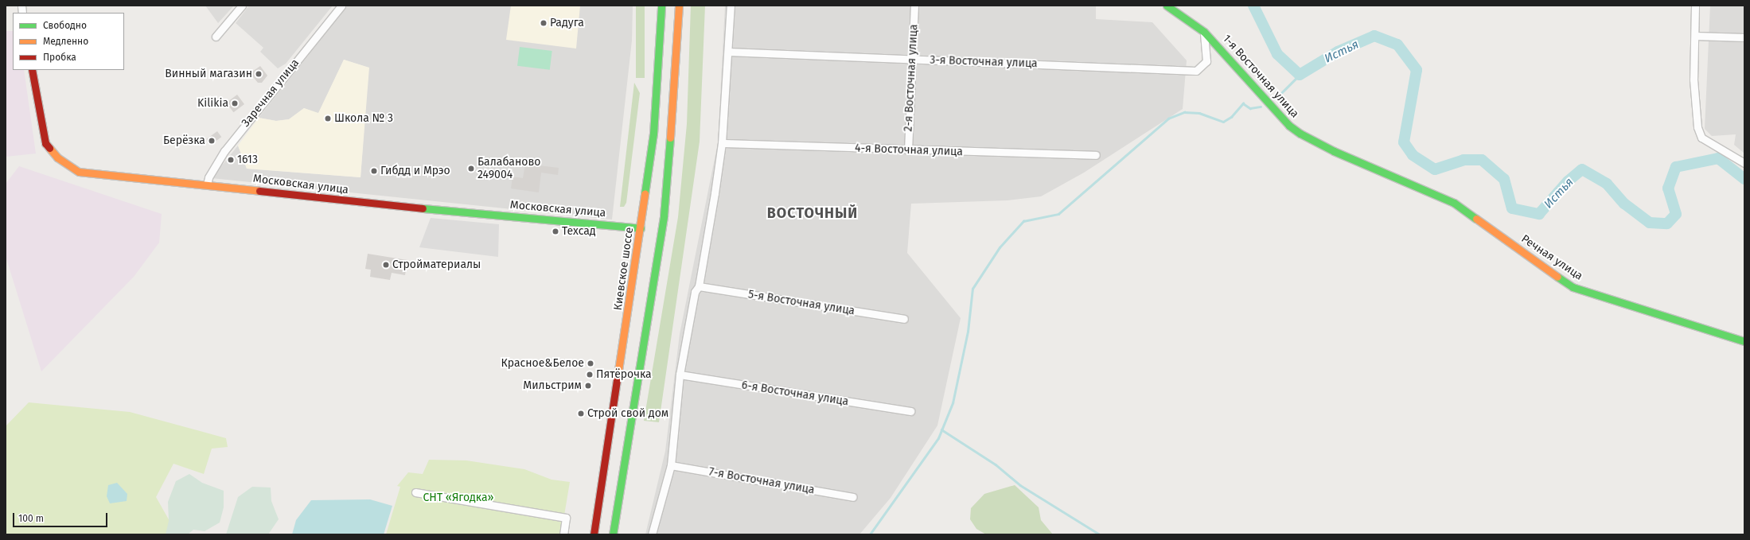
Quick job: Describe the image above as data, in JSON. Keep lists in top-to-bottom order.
{
  "streets": {
    "main road": [
      "1-я Восточная улица",
      "Московская улица",
      "Речная улица",
      "Киевское шоссе"
    ],
    "street": [
      "3-я Восточная улица",
      "2-я Восточная улица",
      "Заречная улица",
      "4-я Восточная улица",
      "5-я Восточная улица",
      "6-я Восточная улица",
      "7-я Восточная улица"
    ]
  },
  "crossings": [
    ["3-я Восточная улица", "1-я Восточная улица"],
    ["3-я Восточная улица", "2-я Восточная улица"],
    ["1-я Восточная улица", "Речная улица"],
    ["2-я Восточная улица", "4-я Восточная улица"],
    ["Заречная улица", "Московская улица"],
    ["Московская улица", "Киевское шоссе"]
  ],
  "districts": ["ВОСТОЧНЫЙ"],
  "water": ["Истья"],
  "parks": ["СНТ «Ягодка»"],
  "places": [
    "Радуга",
    "Винный магазин",
    "Kilikia",
    "Школа № 3",
    "Берёзка",
    "1613",
    "Балабаново 249004",
    "Гибдд и Мрэо",
    "Техсад",
    "Стройматериалы",
    "Красное&Белое",
    "Пятёрочка",
    "Мильстрим",
    "Строй свой дом"
  ],
  "legend": ["Свободно", "Медленно", "Пробка"],
  "scale_bar": "100 m"
}
